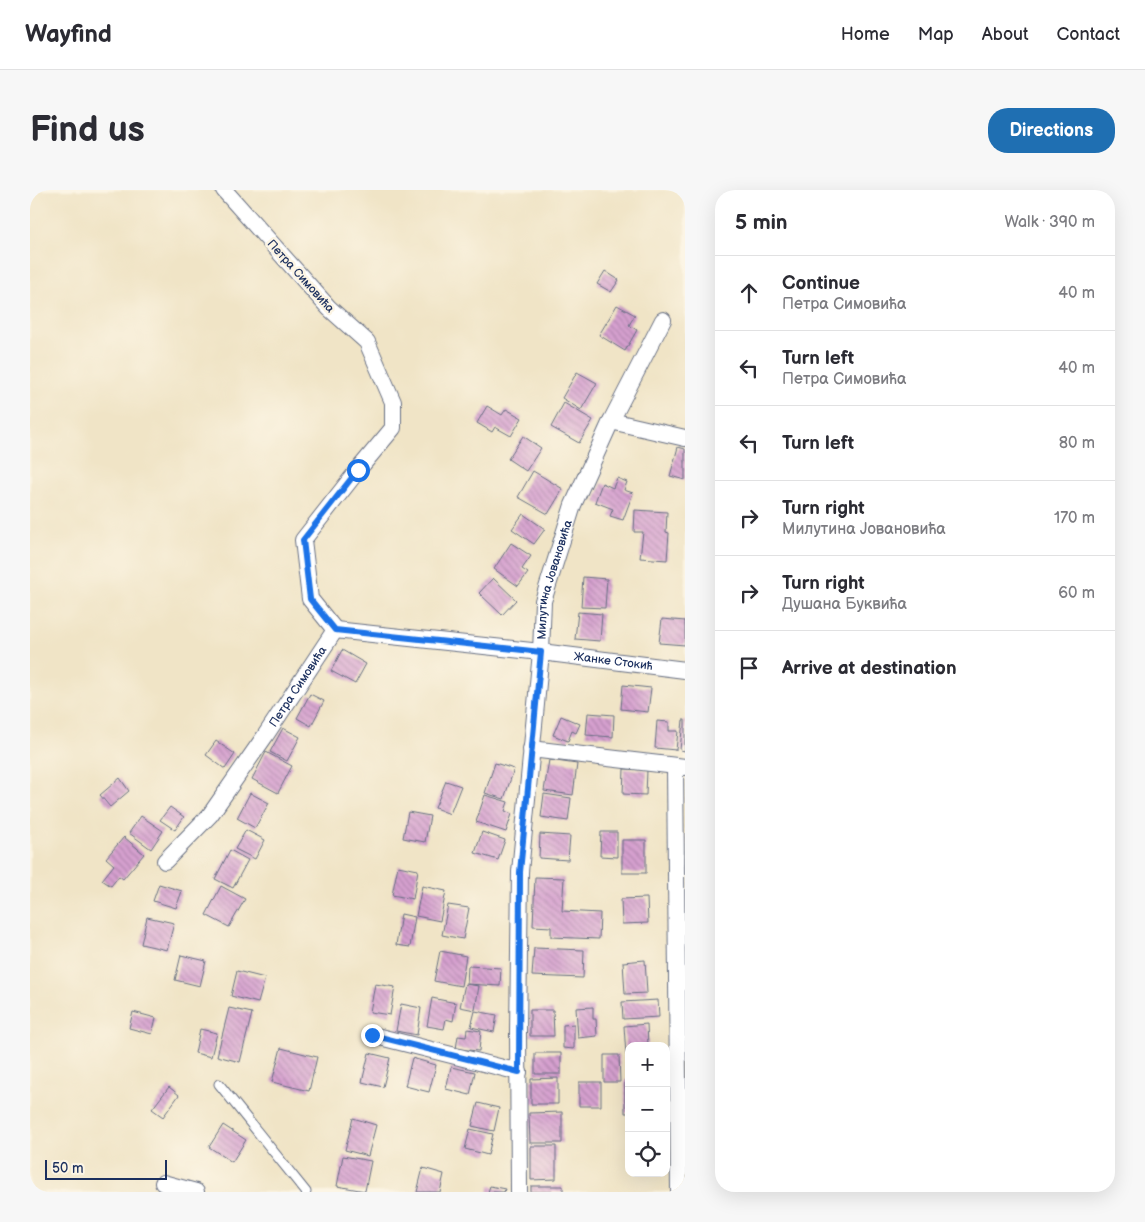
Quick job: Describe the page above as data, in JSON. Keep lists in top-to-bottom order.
{
  "streets": {
    "street": ["Петра Симовића", "Милутина Јовановића", "Жанке Стокић"]
  },
  "crossings": [
    ["Петра Симовића", "Жанке Стокић"],
    ["Милутина Јовановића", "Жанке Стокић"]
  ],
  "scale_bar": "50 m",
  "page": {
    "header": "Wayfind",
    "nav": [
      "Home",
      "Map",
      "About",
      "Contact"
    ],
    "buttons": "Directions",
    "title": "Find us",
    "heading": ["5 min", "Walk · 390 m"],
    "list": [
      ["Continue", "Петра Симовића", "40 m"],
      ["Turn left", "Петра Симовића", "40 m"],
      ["Turn left", "80 m"],
      ["Turn right", "Милутина Јовановића", "170 m"],
      ["Turn right", "Душана Буквића", "60 m"],
      "Arrive at destination"
    ],
    "map_buttons": ["+", "−"],
    "scale": "50 m"
  }
}
